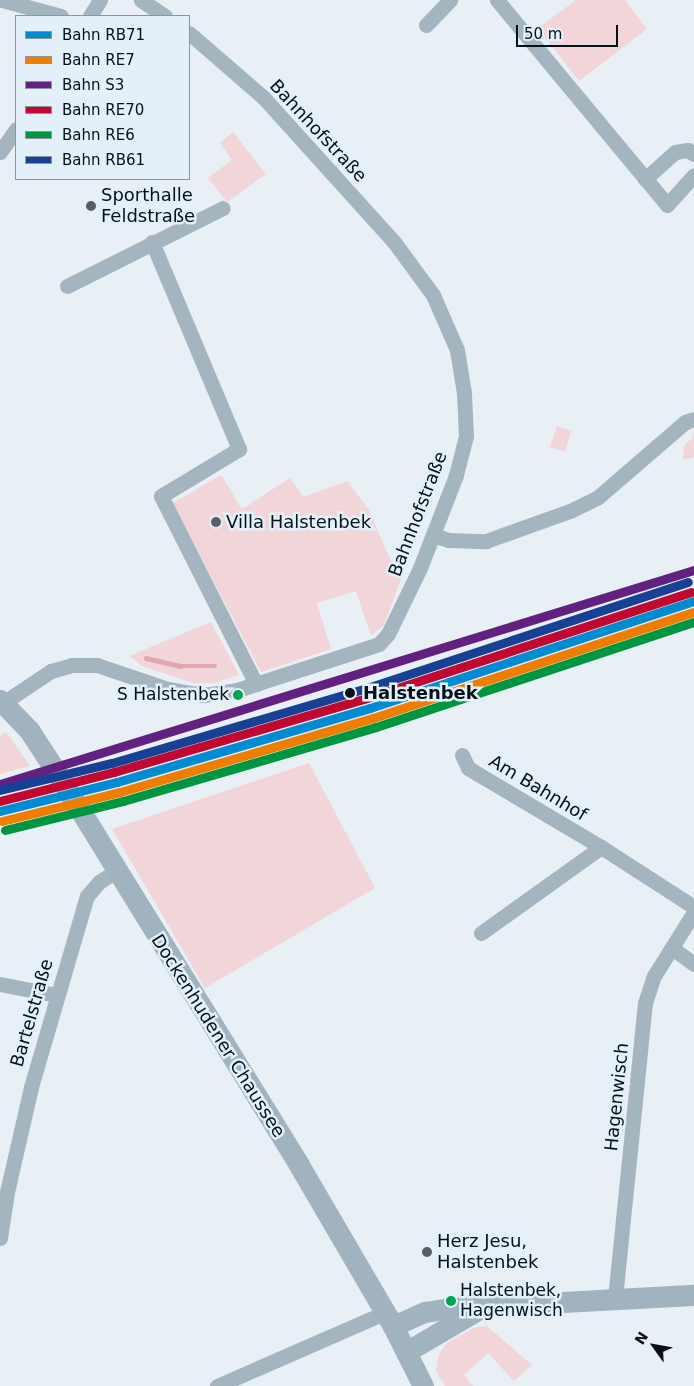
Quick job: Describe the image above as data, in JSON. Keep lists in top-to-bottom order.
{
  "streets": {
    "main road": ["Dockenhudener Chaussee"],
    "street": [
      "Bahnhofstraße",
      "Am Bahnhof",
      "Bartelstraße",
      "Hagenwisch"
    ]
  },
  "crossings": [
    ["Bahnhofstraße", "Dockenhudener Chaussee"],
    ["Bartelstraße", "Dockenhudener Chaussee"]
  ],
  "places": [
    "Sporthalle Feldstraße",
    "Villa Halstenbek",
    "Halstenbek",
    "S Halstenbek",
    "Herz Jesu, Halstenbek",
    "Halstenbek, Hagenwisch"
  ],
  "lines": [
    "rail line S3",
    "rail line RB61",
    "rail line RE70",
    "rail line RB71",
    "rail line RE7",
    "rail line RE6"
  ],
  "legend": [
    "Bahn RB71",
    "Bahn RE7",
    "Bahn S3",
    "Bahn RE70",
    "Bahn RE6",
    "Bahn RB61"
  ],
  "scale_bar": "50 m",
  "north": "top left"
}
